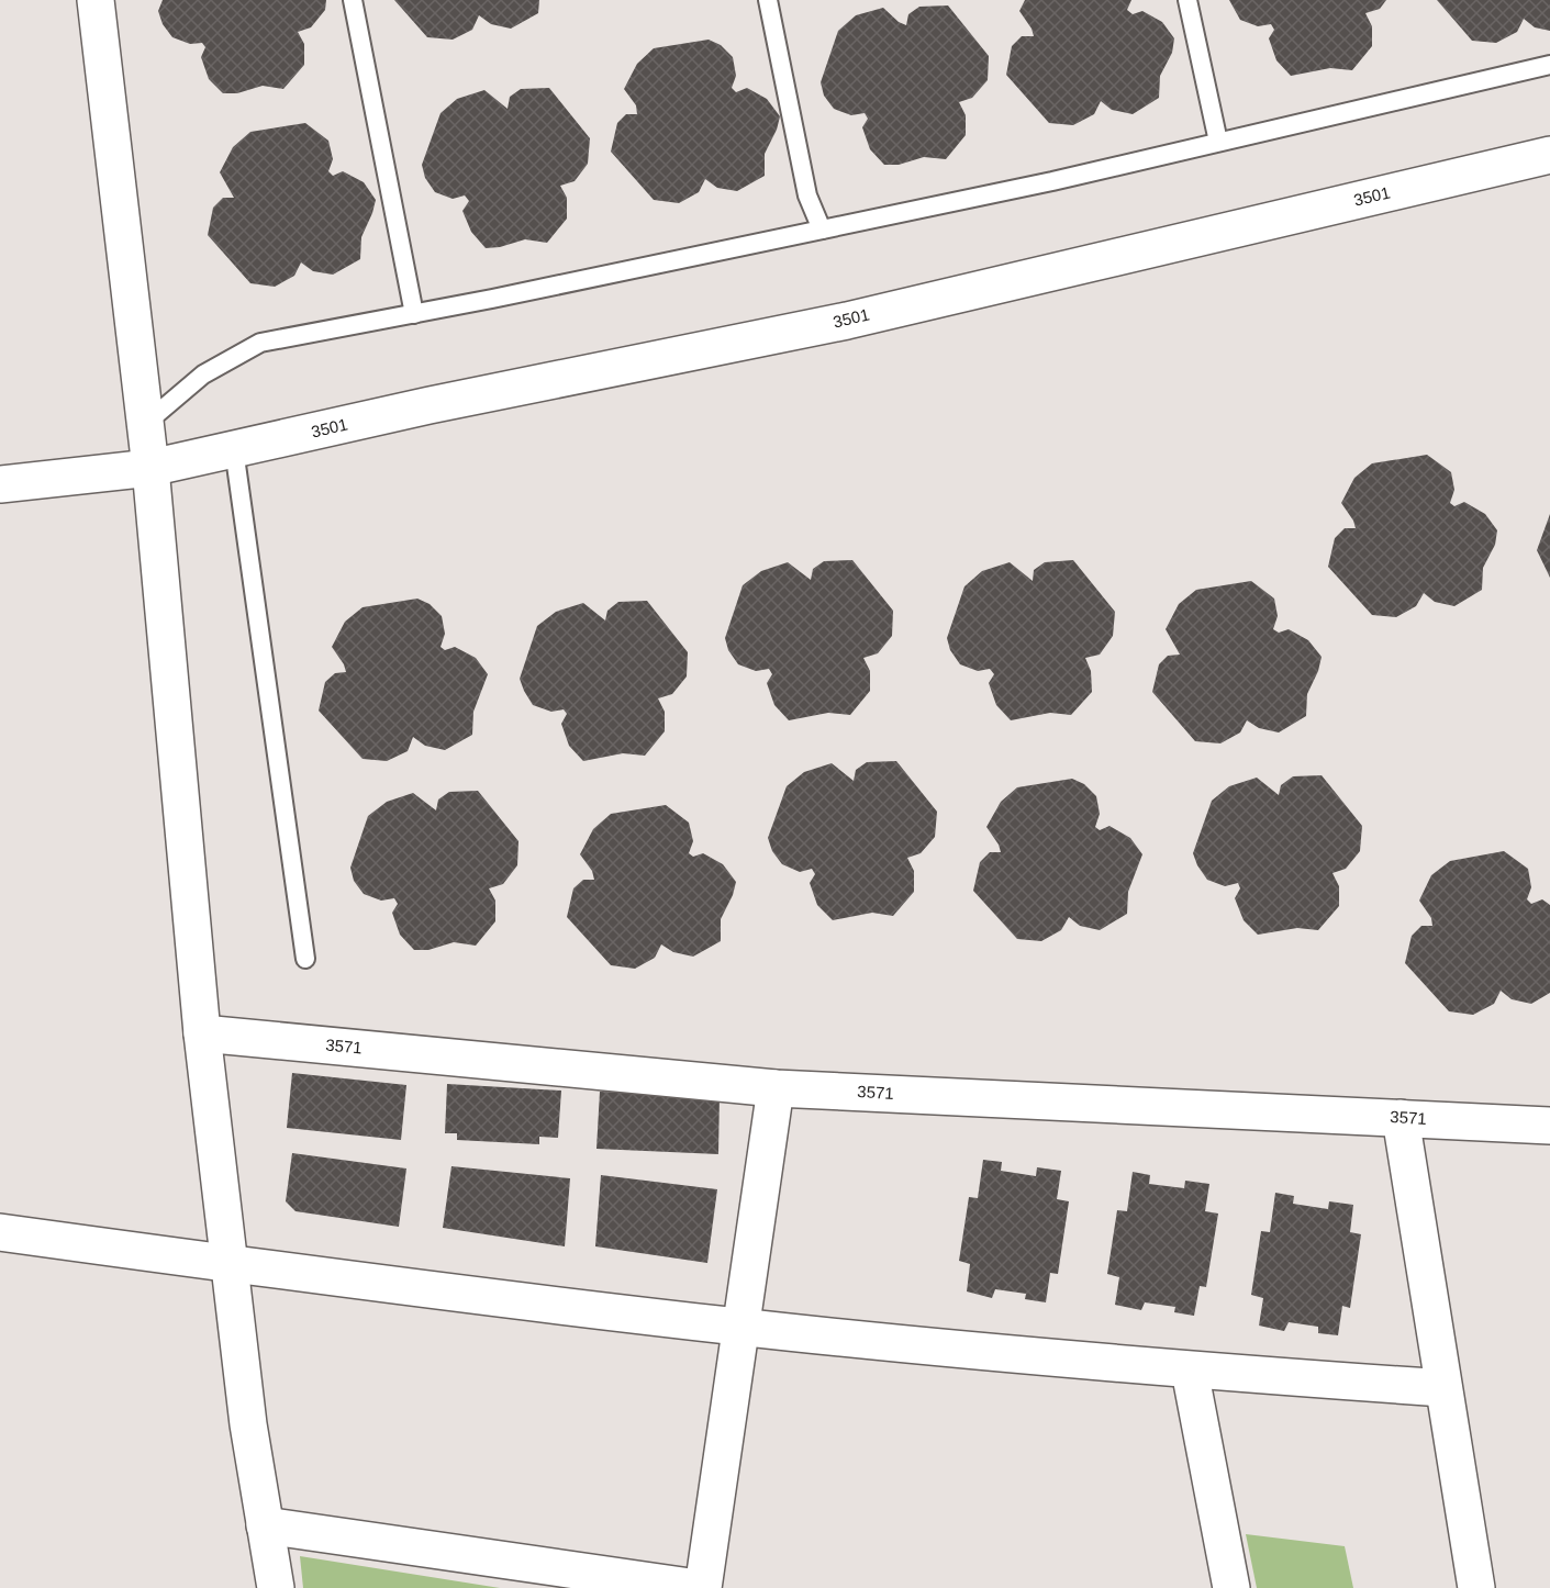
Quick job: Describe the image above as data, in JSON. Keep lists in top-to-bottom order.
{
  "streets": {
    "street": ["3501", "3571"]
  }
}
